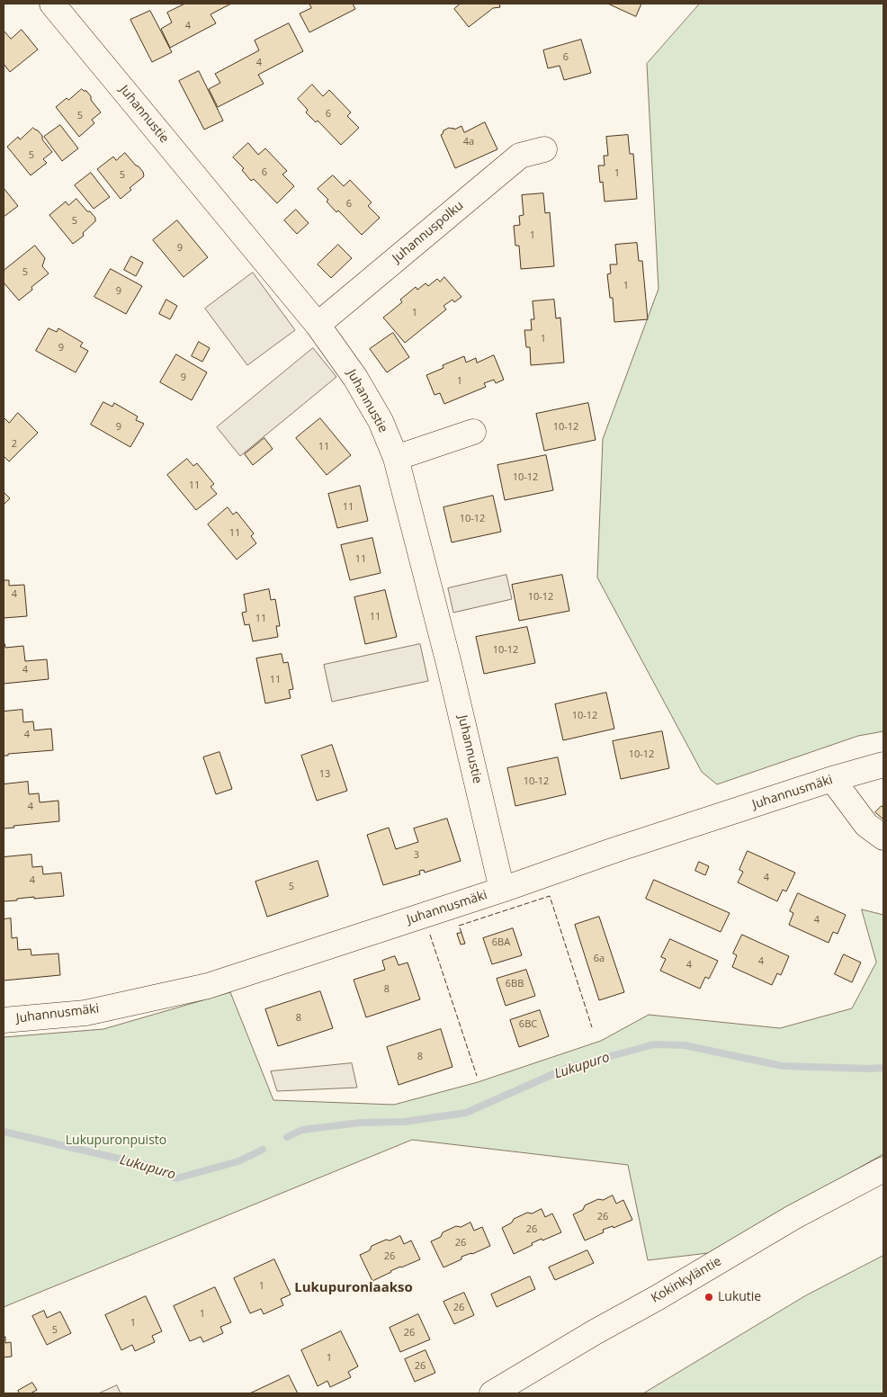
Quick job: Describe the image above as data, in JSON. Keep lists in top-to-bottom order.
{
  "streets": {
    "street": [
      "Juhannustie",
      "Juhannuspolku",
      "Juhannusmäki",
      "Kokinkyläntie"
    ]
  },
  "crossings": [
    ["Juhannustie", "Juhannuspolku"],
    ["Juhannustie", "Juhannusmäki"]
  ],
  "districts": ["Lukupuronlaakso"],
  "water": ["Lukupuro"],
  "parks": ["Lukupuronpuisto"],
  "places": ["Lukutie"],
  "house_numbers": [
    "4",
    "6",
    "4",
    "6",
    "5",
    "4a",
    "5",
    "6",
    "1",
    "5",
    "6",
    "5",
    "1",
    "9",
    "5",
    "1",
    "9",
    "1",
    "1",
    "9",
    "9",
    "1",
    "9",
    "10-12",
    "2",
    "11",
    "10-12",
    "11",
    "11",
    "10-12",
    "11",
    "11",
    "4",
    "10-12",
    "11",
    "11",
    "10-12",
    "4",
    "11",
    "10-12",
    "4",
    "10-12",
    "13",
    "10-12",
    "4",
    "3",
    "4",
    "4",
    "5",
    "4",
    "6BA",
    "6a",
    "4",
    "4",
    "6BB",
    "8",
    "8",
    "6BC",
    "8",
    "26",
    "26",
    "26",
    "26",
    "1",
    "26",
    "1",
    "1",
    "5",
    "26",
    "1",
    "26"
  ]
}
